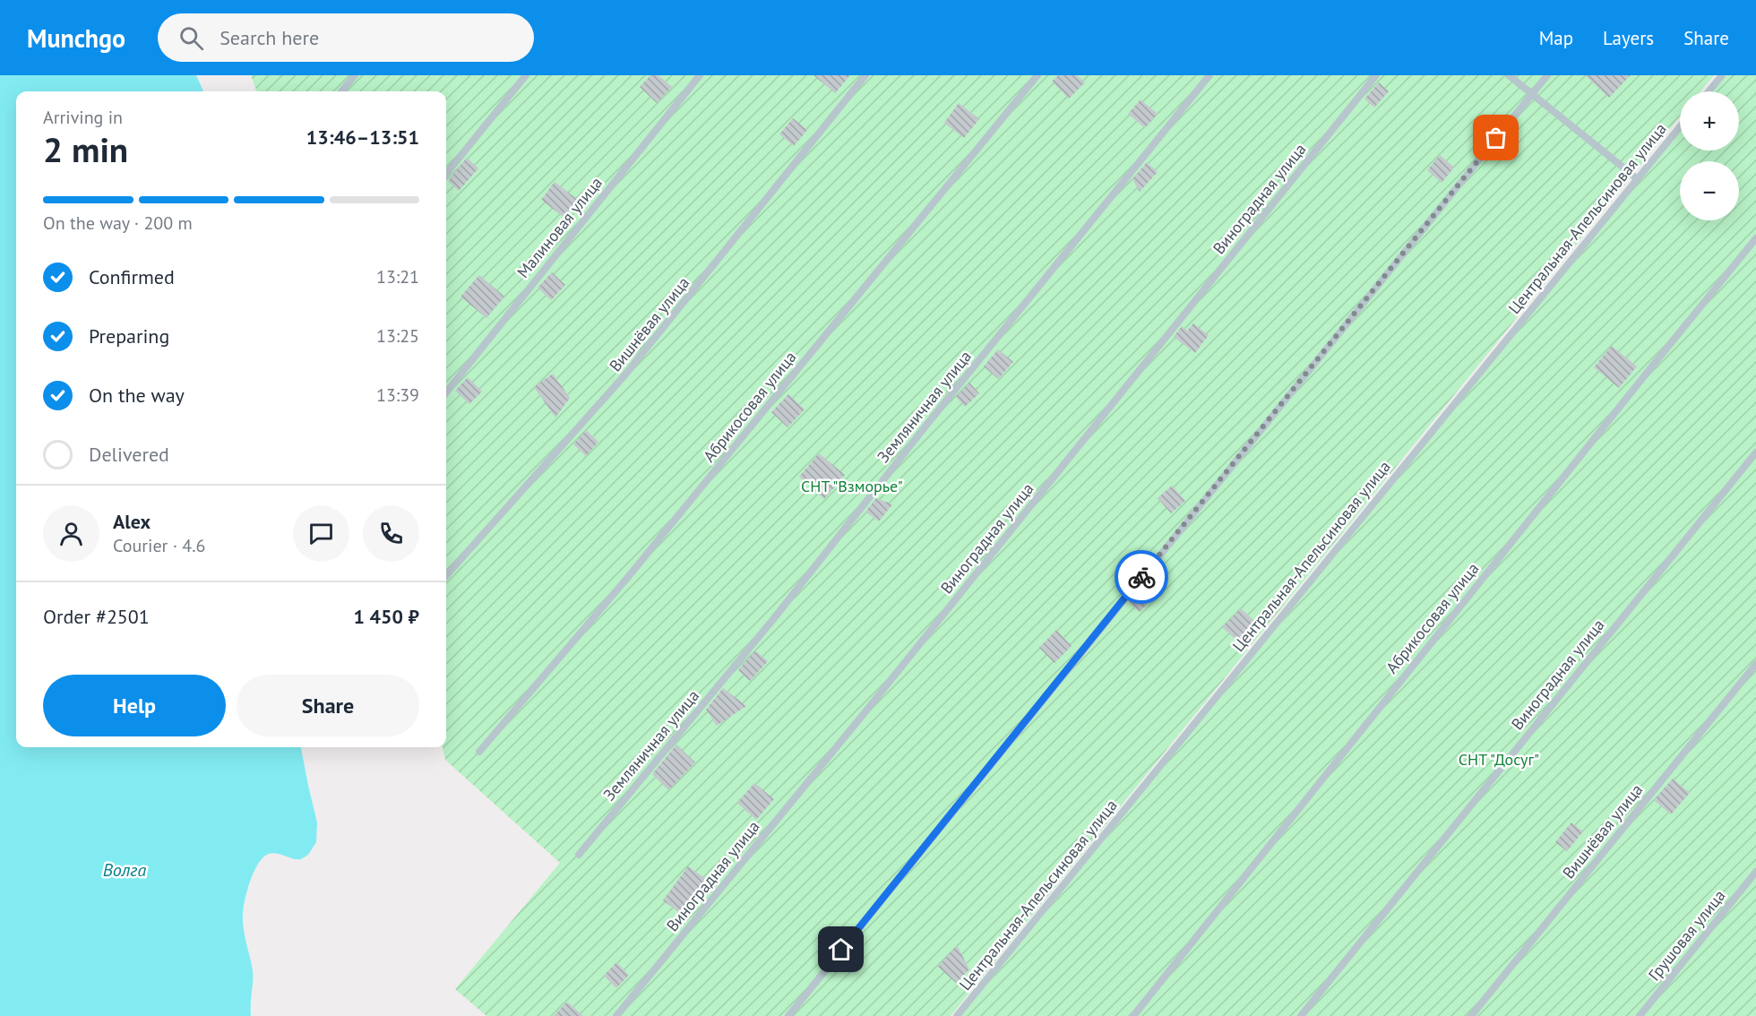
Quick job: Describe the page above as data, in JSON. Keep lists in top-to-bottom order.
{
  "streets": {
    "lane": [
      "Виноградная улица",
      "Центральная-Апельсиновая улица",
      "Малиновая улица",
      "Вишнёвая улица",
      "Абрикосовая улица",
      "Земляничная улица",
      "Грушовая улица"
    ]
  },
  "water": ["Волга"],
  "parks": ["СНТ \"Взморье\"", "СНТ \"Досуг\""],
  "page": {
    "header": "Munchgo",
    "search": "Search here",
    "nav": ["Map", "Layers", "Share"],
    "map_buttons": ["+", "−"],
    "heading": ["2 min", "Arriving in", "13:46–13:51"],
    "panel": [
      "Alex",
      "Courier · 4.6",
      "Order #2501",
      "1 450 ₽"
    ],
    "bar": "On the way · 200 m",
    "list": [
      ["Confirmed", "13:21"],
      ["Preparing", "13:25"],
      ["On the way", "13:39"],
      "Delivered"
    ],
    "buttons": ["Help", "Share"]
  }
}
